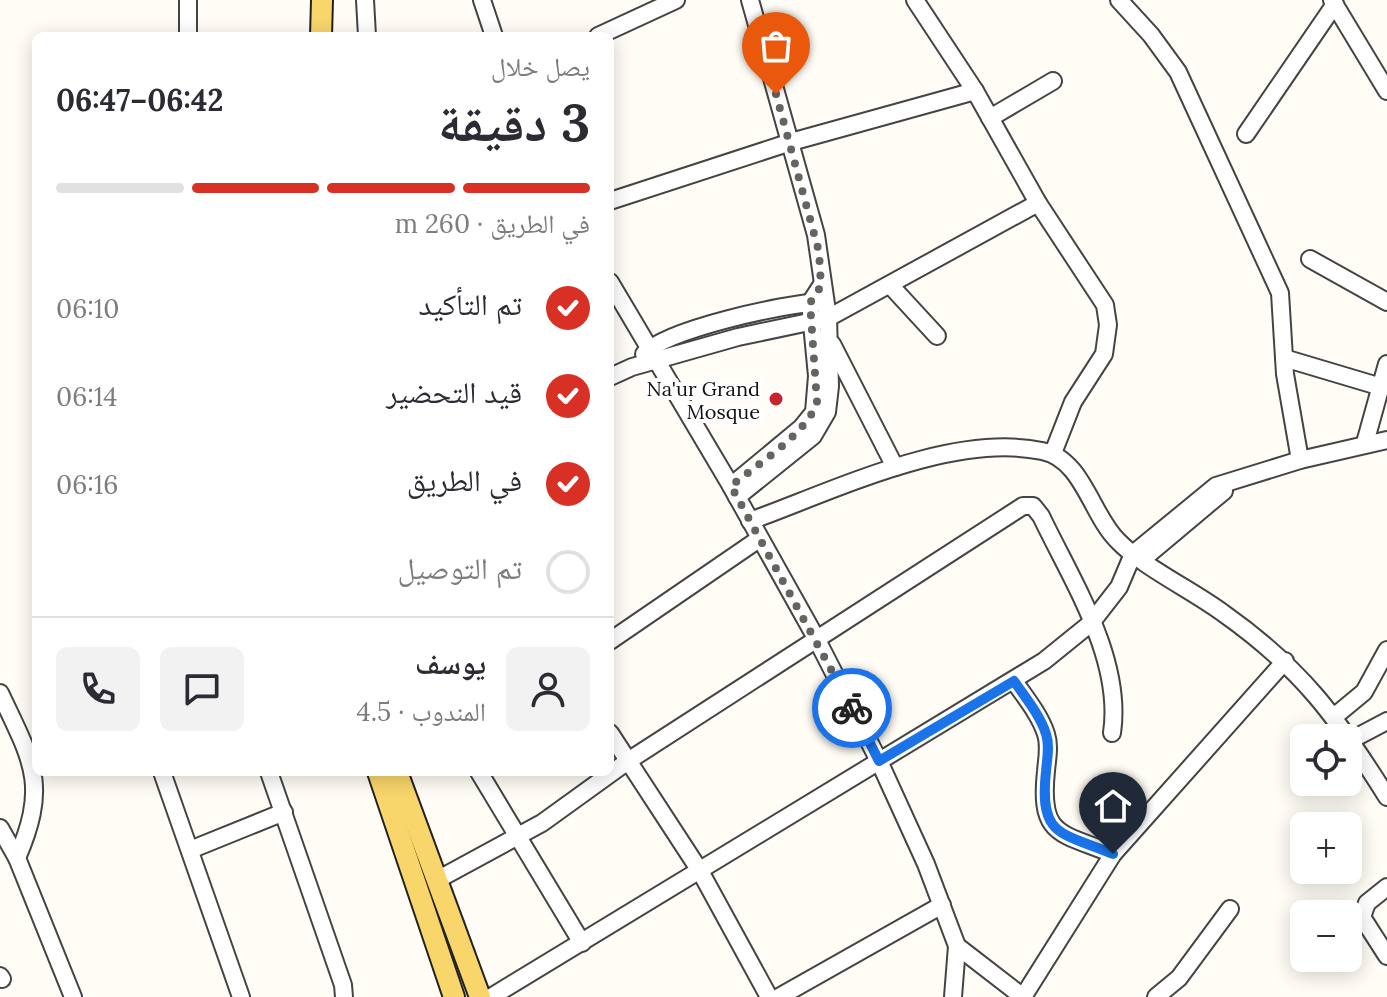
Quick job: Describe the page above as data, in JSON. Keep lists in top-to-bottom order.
{
  "places": ["Na'ur Grand Mosque"],
  "page": {
    "heading": ["3 دقيقة", "يصل خلال", "06:42–06:47"],
    "panel": ["يوسف", "المندوب · 4.5"],
    "bar": "في الطريق · 260 m",
    "list": [
      ["تم التأكيد", "06:10"],
      ["قيد التحضير", "06:14"],
      ["في الطريق", "06:16"],
      "تم التوصيل"
    ],
    "map_buttons": ["+", "−"]
  }
}
